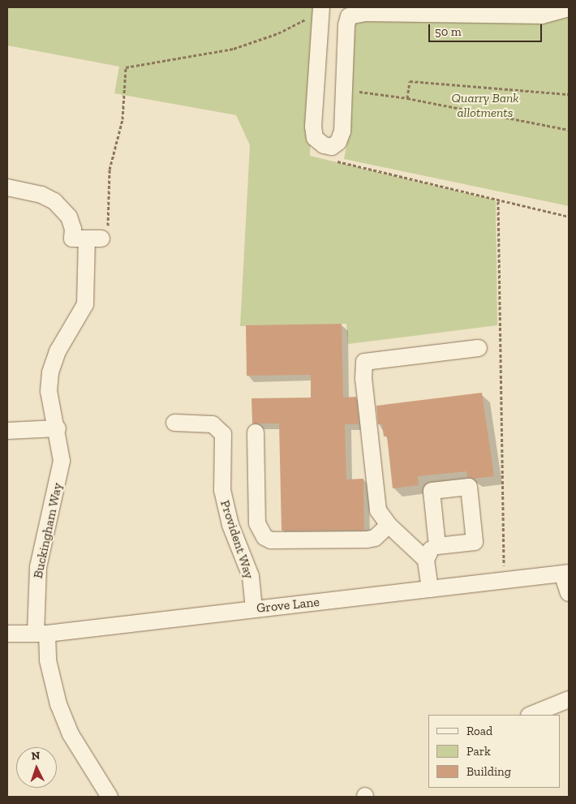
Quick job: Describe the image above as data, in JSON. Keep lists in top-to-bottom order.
{
  "streets": {
    "street": ["Buckingham Way", "Provident Way", "Grove Lane"]
  },
  "crossings": [
    ["Buckingham Way", "Grove Lane"],
    ["Provident Way", "Grove Lane"]
  ],
  "parks": ["Quarry Bank allotments"],
  "legend": ["Road", "Park", "Building"],
  "scale_bar": "50 m",
  "north": "top"
}
